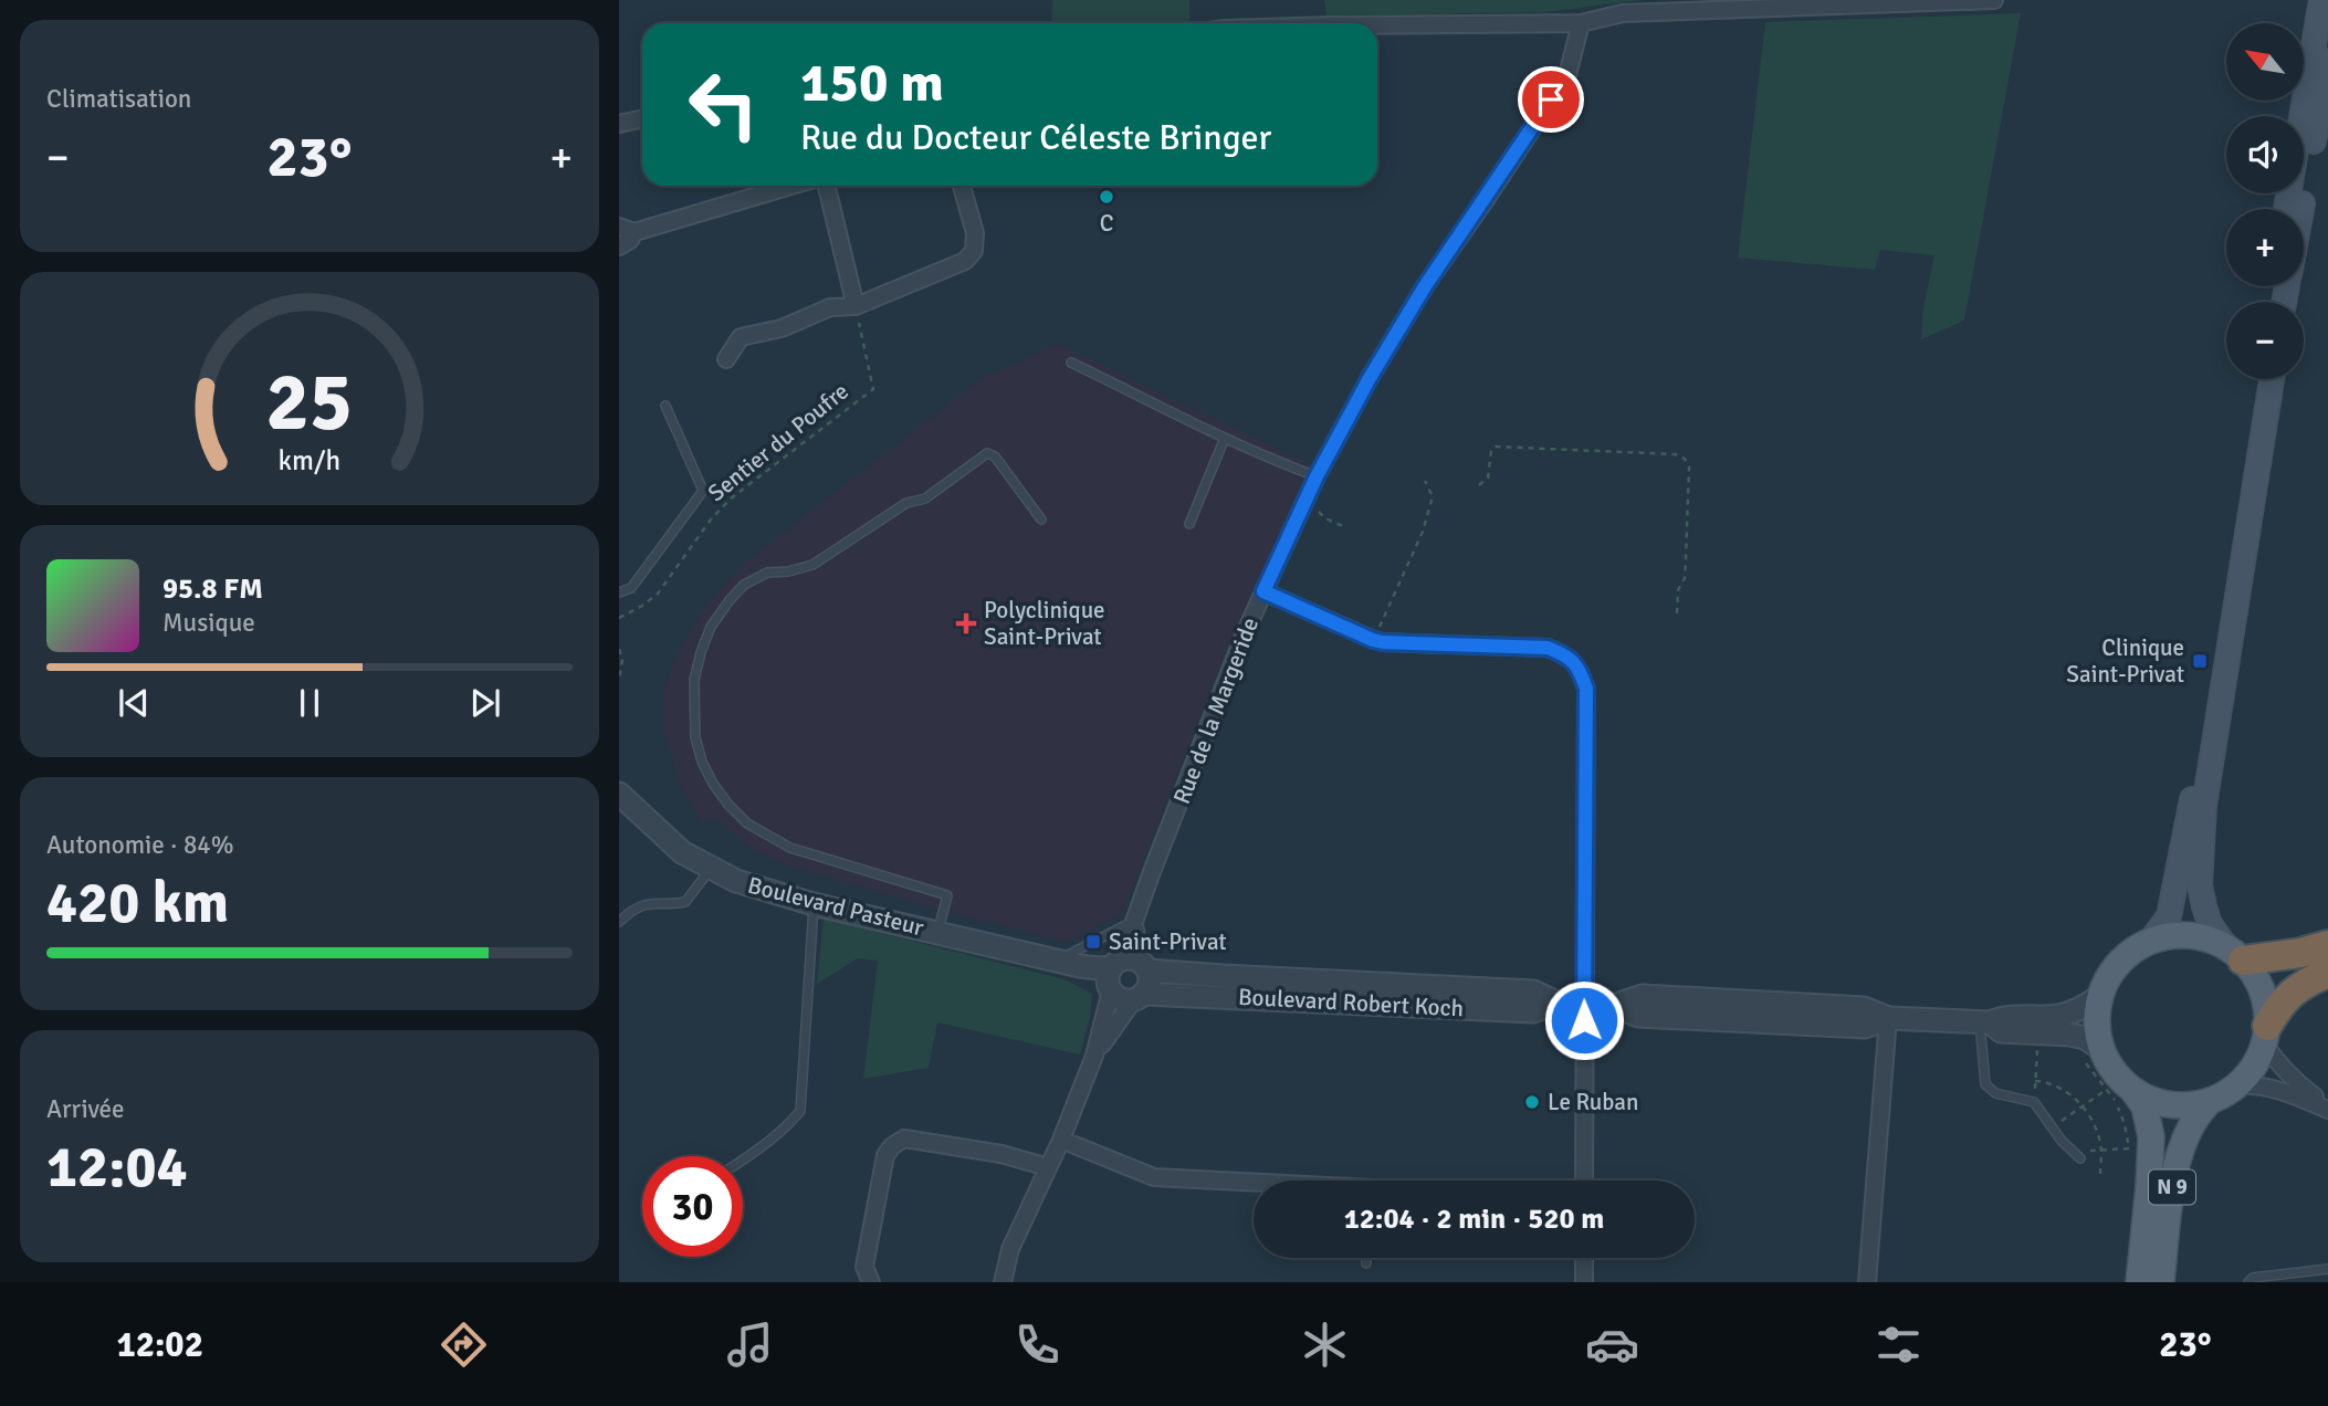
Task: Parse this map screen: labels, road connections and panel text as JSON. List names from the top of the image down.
{
  "streets": {
    "main road": ["N 9"],
    "street": ["Rue de la Margeride", "Boulevard Pasteur", "Boulevard Robert Koch"],
    "path": ["Sentier du Poufre"]
  },
  "crossings": [
    ["Rue de la Margeride", "Boulevard Pasteur"],
    ["Rue de la Margeride", "Boulevard Robert Koch"],
    ["Boulevard Pasteur", "Boulevard Robert Koch"],
    ["Boulevard Robert Koch", "N 9"]
  ],
  "places": {
    "other": ["C", "Le Ruban"],
    "health": ["Polyclinique Saint-Privat"],
    "transit": ["Clinique Saint-Privat", "Saint-Privat"]
  },
  "north": "top left",
  "page": {
    "tile": [
      "Climatisation",
      ["Autonomie · 84%", "420 km"],
      ["Arrivée", "12:04"]
    ],
    "map_buttons": ["+", "−"],
    "turn": ["150 m", "Rue du Docteur Céleste Bringer"],
    "heat": ["−", "23°", "+"],
    "song": ["95.8 FM", "Musique"],
    "limit": "30",
    "trip": "12:04 · 2 min · 520 m",
    "tabs": ["12:02", "23°"],
    "gauge": ["25", "km/h"]
  }
}
